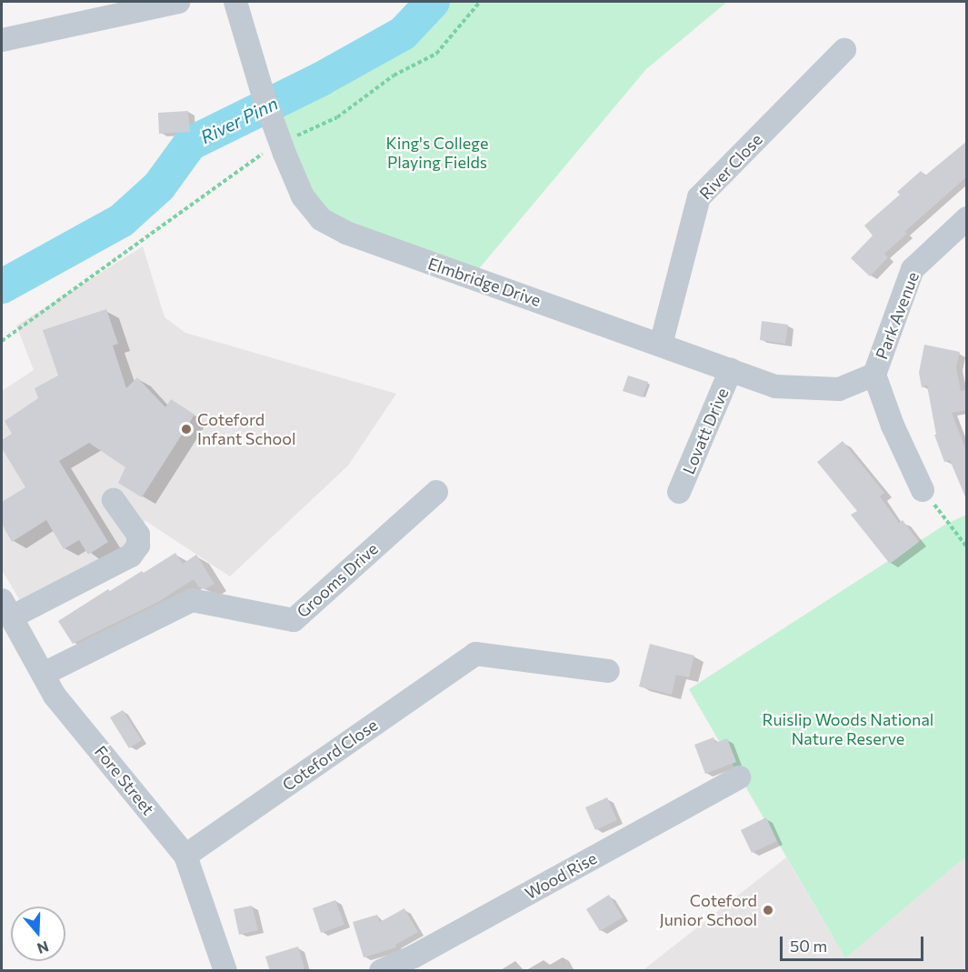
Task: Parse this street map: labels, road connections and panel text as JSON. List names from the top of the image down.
{
  "streets": {
    "street": [
      "River Close",
      "Elmbridge Drive",
      "Park Avenue",
      "Lovatt Drive",
      "Grooms Drive",
      "Coteford Close",
      "Fore Street",
      "Wood Rise"
    ]
  },
  "crossings": [
    ["River Close", "Elmbridge Drive"],
    ["Elmbridge Drive", "Park Avenue"],
    ["Elmbridge Drive", "Lovatt Drive"],
    ["Grooms Drive", "Fore Street"],
    ["Coteford Close", "Fore Street"]
  ],
  "water": ["River Pinn"],
  "parks": ["King's College Playing Fields", "Ruislip Woods National Nature Reserve"],
  "places": ["Coteford Infant School", "Coteford Junior School"],
  "scale_bar": "50 m",
  "north": "bottom"
}
